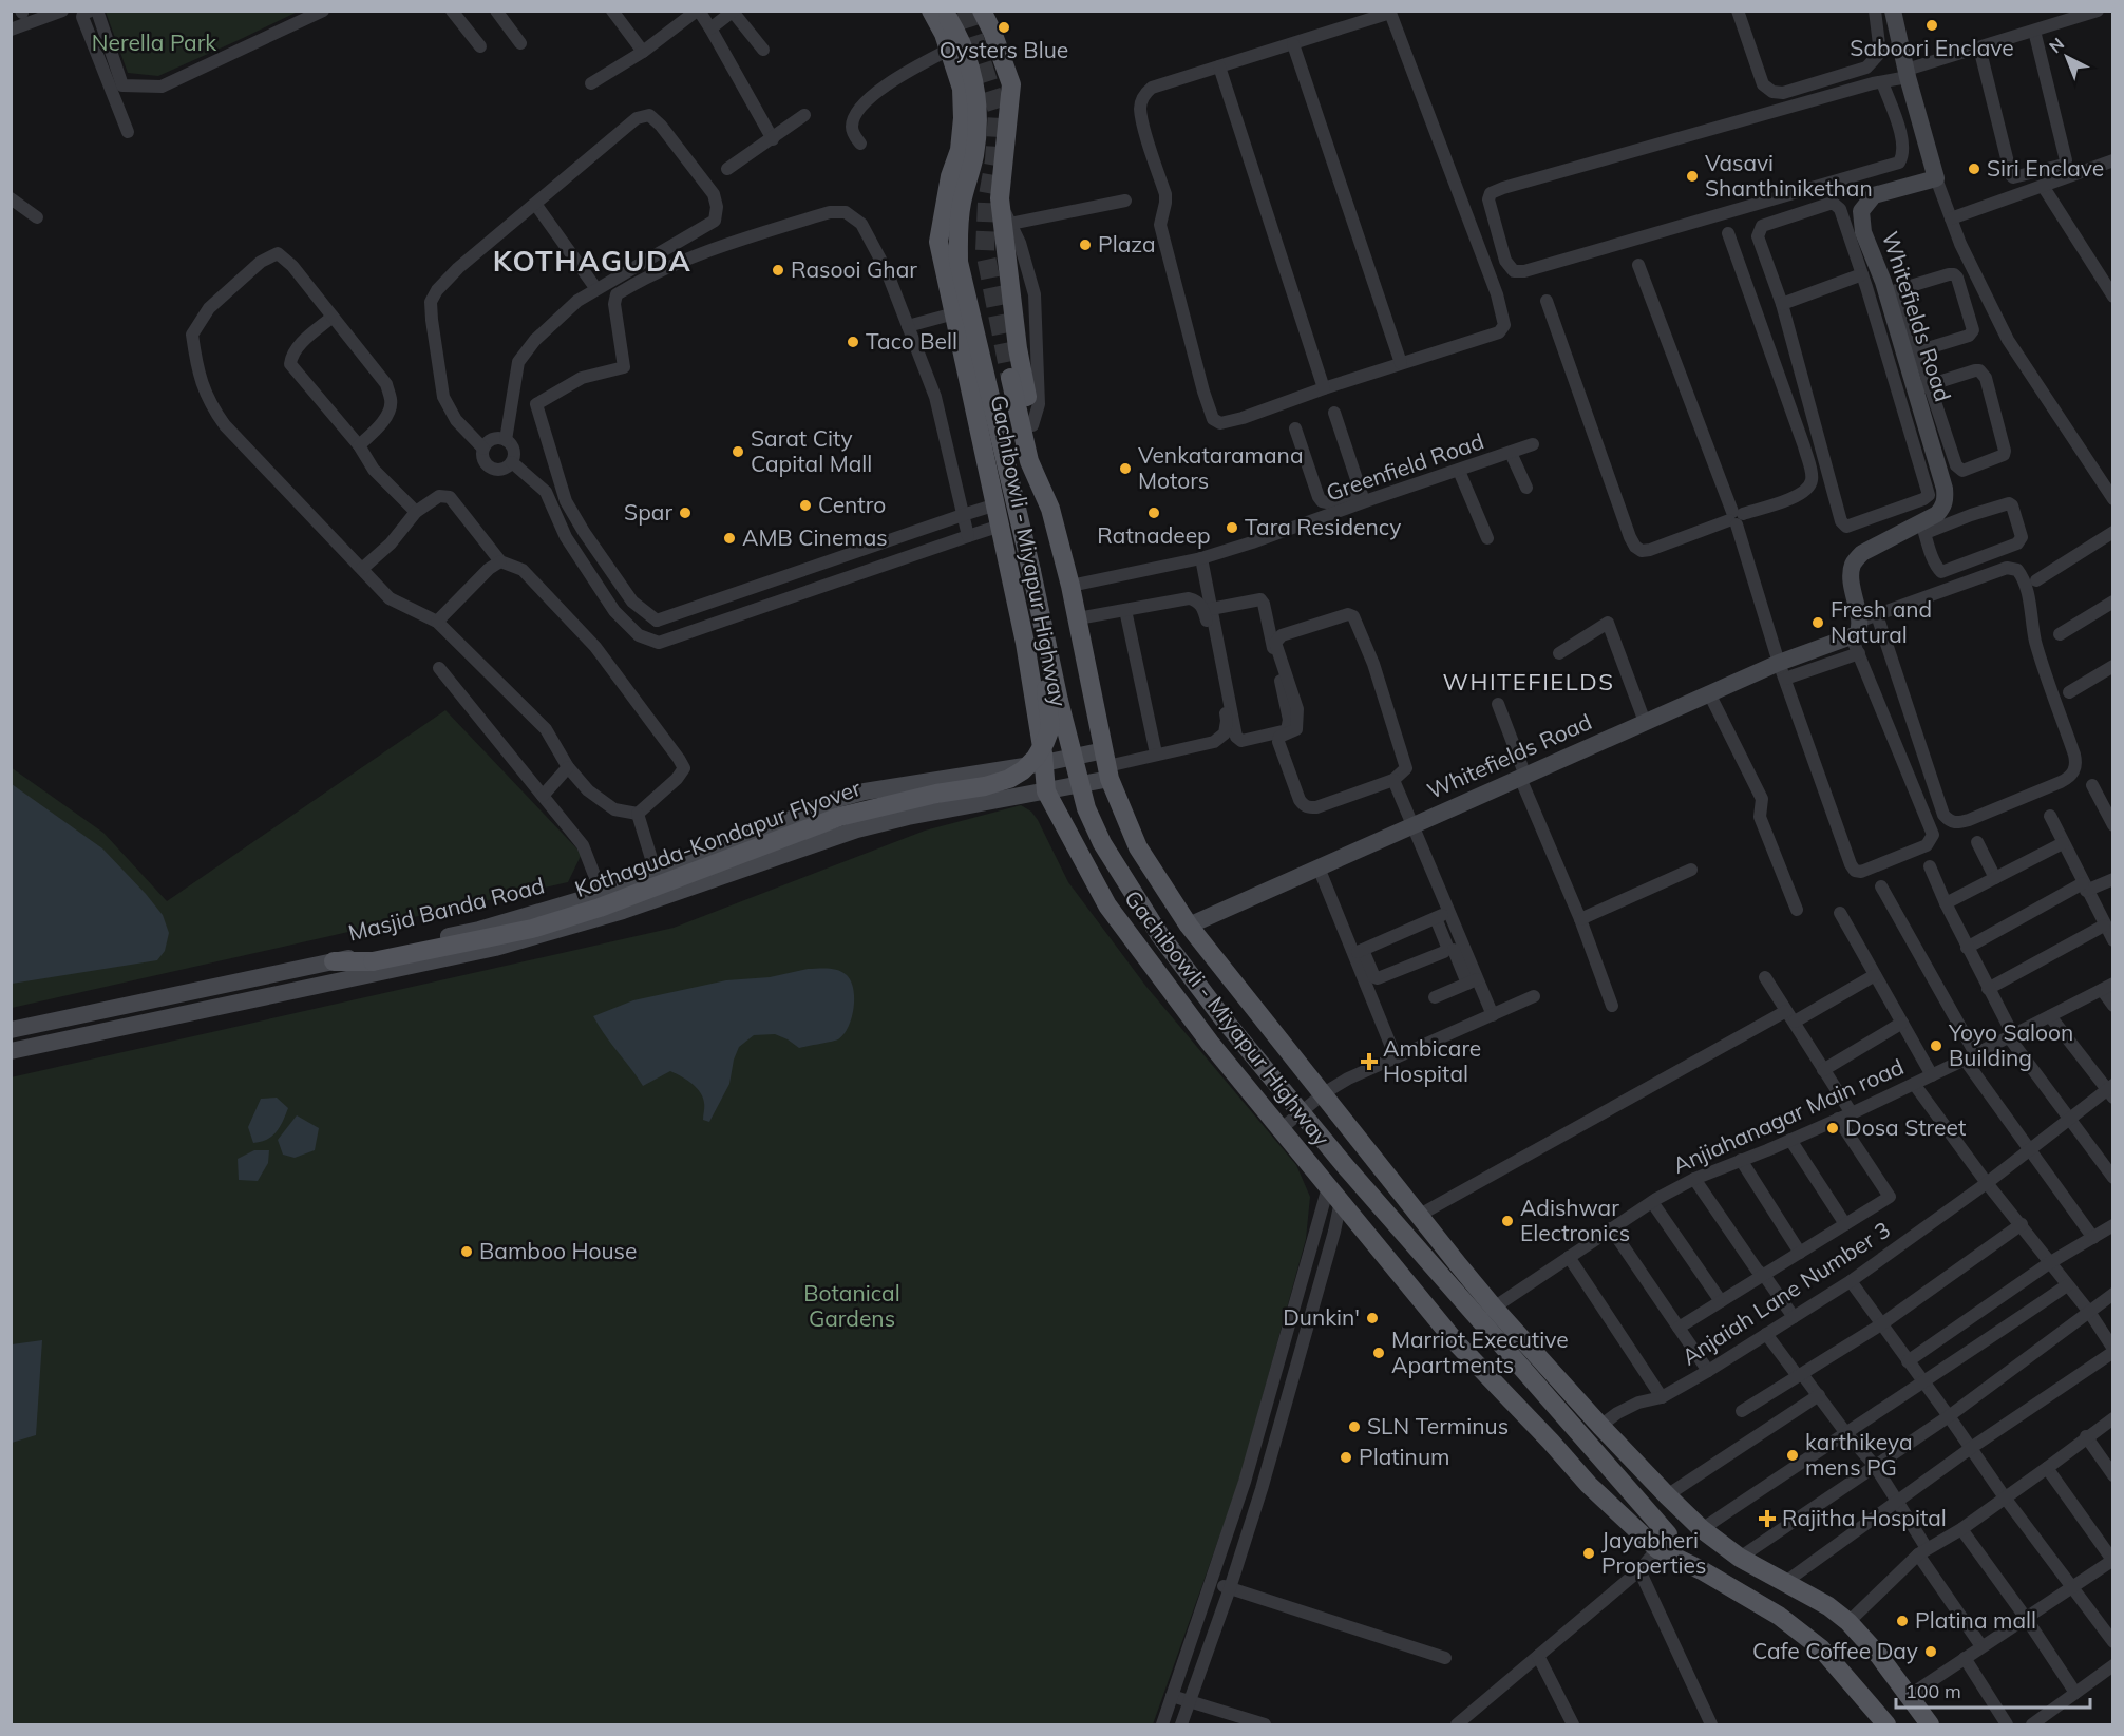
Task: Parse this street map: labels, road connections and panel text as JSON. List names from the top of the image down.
{
  "streets": {
    "main road": [
      "Whitefields Road",
      "Gachibowli - Miyapur Highway",
      "Kothaguda-Kondapur Flyover",
      "Masjid Banda Road"
    ],
    "street": ["Greenfield Road", "Anjiahanagar Main road", "Anjaiah Lane Number 3"]
  },
  "crossings": [
    ["Whitefields Road", "Gachibowli - Miyapur Highway"],
    ["Greenfield Road", "Gachibowli - Miyapur Highway"],
    ["Gachibowli - Miyapur Highway", "Kothaguda-Kondapur Flyover"],
    ["Gachibowli - Miyapur Highway", "Masjid Banda Road"],
    ["Gachibowli - Miyapur Highway", "Anjiahanagar Main road"],
    ["Gachibowli - Miyapur Highway", "Anjaiah Lane Number 3"],
    ["Kothaguda-Kondapur Flyover", "Masjid Banda Road"]
  ],
  "districts": ["KOTHAGUDA", "WHITEFIELDS"],
  "parks": ["Nerella Park", "Botanical Gardens"],
  "places": {
    "other": [
      "Saboori Enclave",
      "Oysters Blue",
      "Siri Enclave",
      "Vasavi Shanthinikethan",
      "Plaza",
      "Rasooi Ghar",
      "Taco Bell",
      "Sarat City Capital Mall",
      "Venkataramana Motors",
      "Centro",
      "Spar",
      "Ratnadeep",
      "Tara Residency",
      "AMB Cinemas",
      "Fresh and Natural",
      "Yoyo Saloon Building",
      "Dosa Street",
      "Adishwar Electronics",
      "Bamboo House",
      "Dunkin'",
      "Marriot Executive Apartments",
      "SLN Terminus",
      "karthikeya mens PG",
      "Platinum",
      "Jayabheri Properties",
      "Platina mall",
      "Cafe Coffee Day"
    ],
    "health": ["Ambicare Hospital", "Rajitha Hospital"]
  },
  "scale_bar": "100 m",
  "north": "top left"
}
